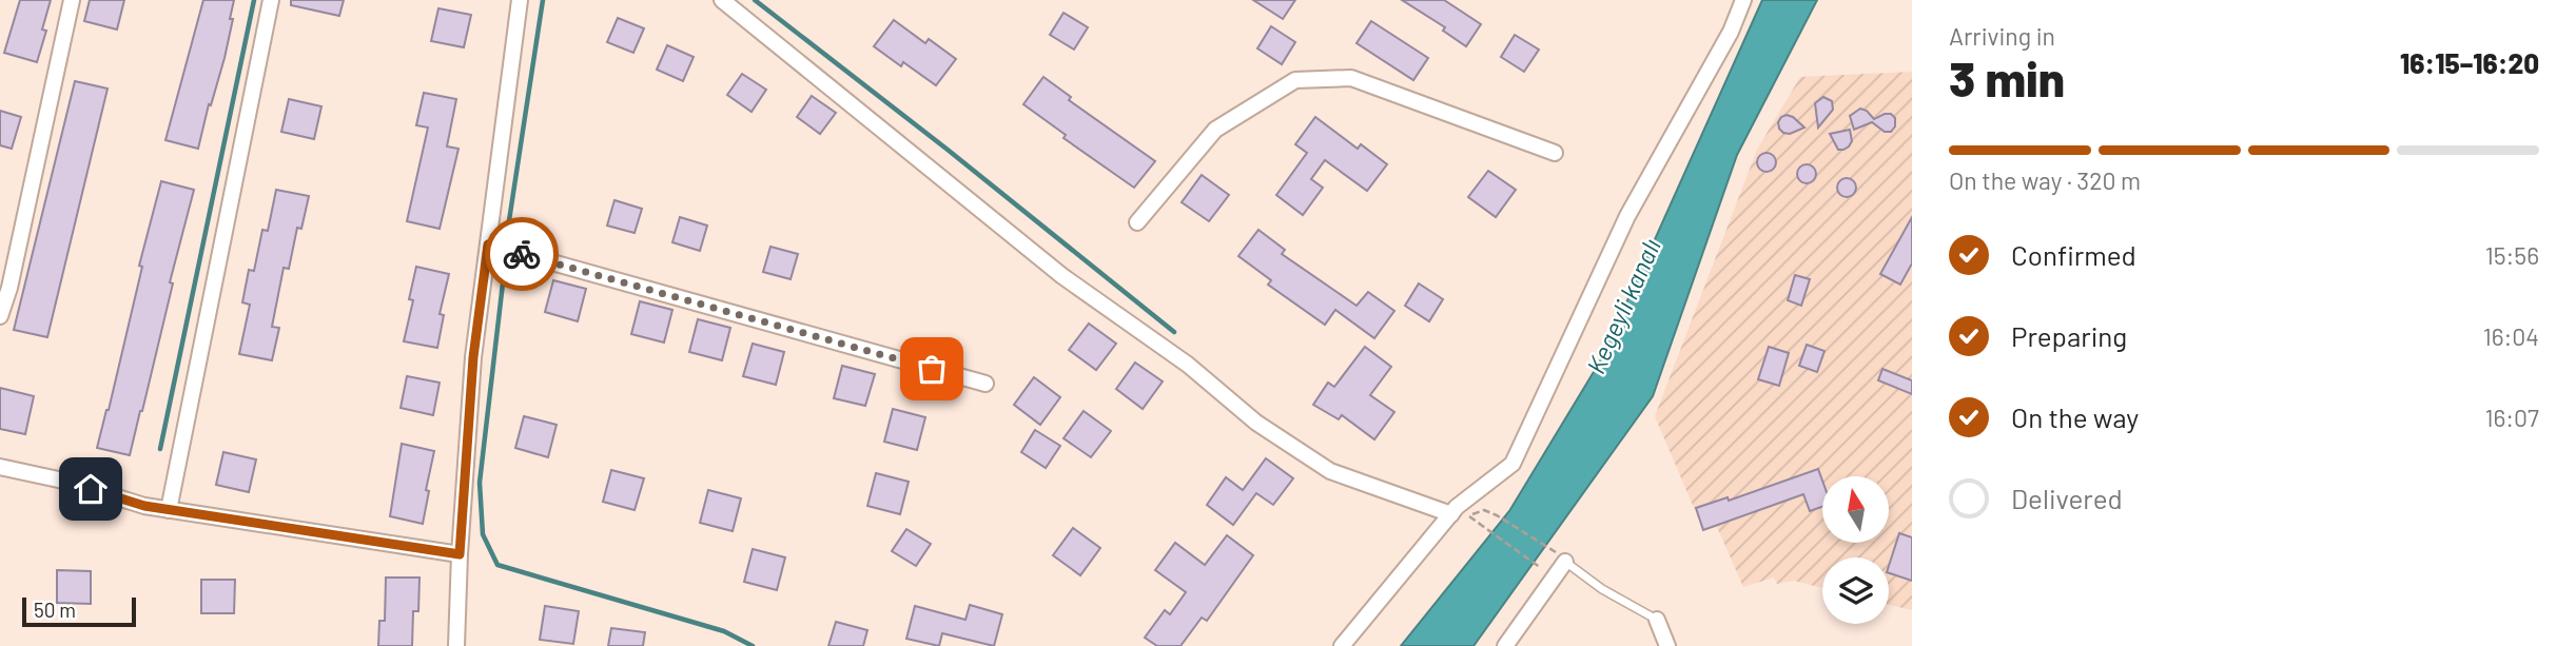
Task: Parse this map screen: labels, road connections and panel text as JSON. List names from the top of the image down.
{
  "water": ["Kegeyli kanalı"],
  "scale_bar": "50 m",
  "north": "top",
  "page": {
    "heading": ["3 min", "Arriving in", "16:15–16:20"],
    "bar": "On the way · 320 m",
    "list": [
      ["Confirmed", "15:56"],
      ["Preparing", "16:04"],
      ["On the way", "16:07"],
      "Delivered"
    ],
    "scale": "50 m"
  }
}
